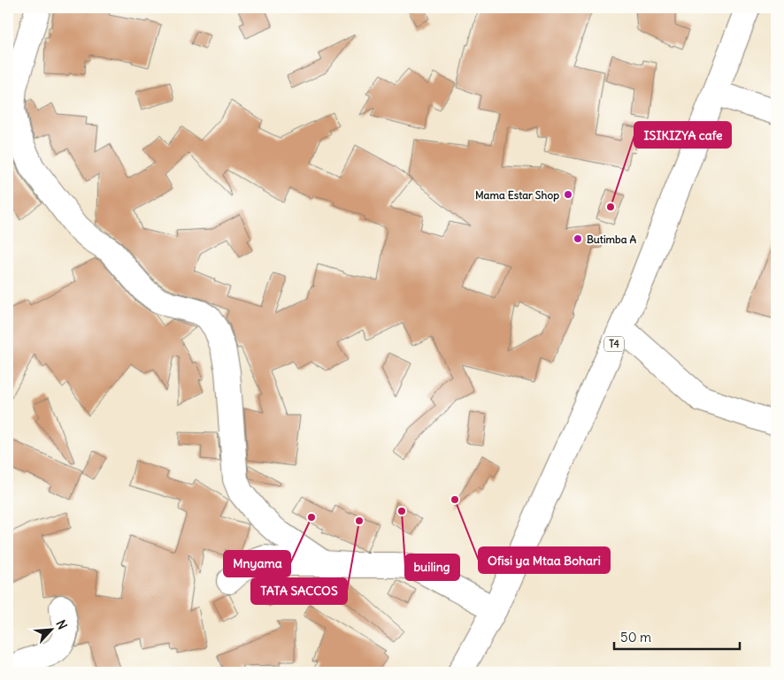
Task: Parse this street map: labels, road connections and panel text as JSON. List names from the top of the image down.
{
  "streets": {
    "main road": ["T4"]
  },
  "places": [
    "Mama Estar Shop",
    "ISIKIZYA cafe",
    "Butimba A",
    "Ofisi ya Mtaa Bohari",
    "builing",
    "Mnyama",
    "TATA SACCOS"
  ],
  "scale_bar": "50 m",
  "north": "top right"
}
